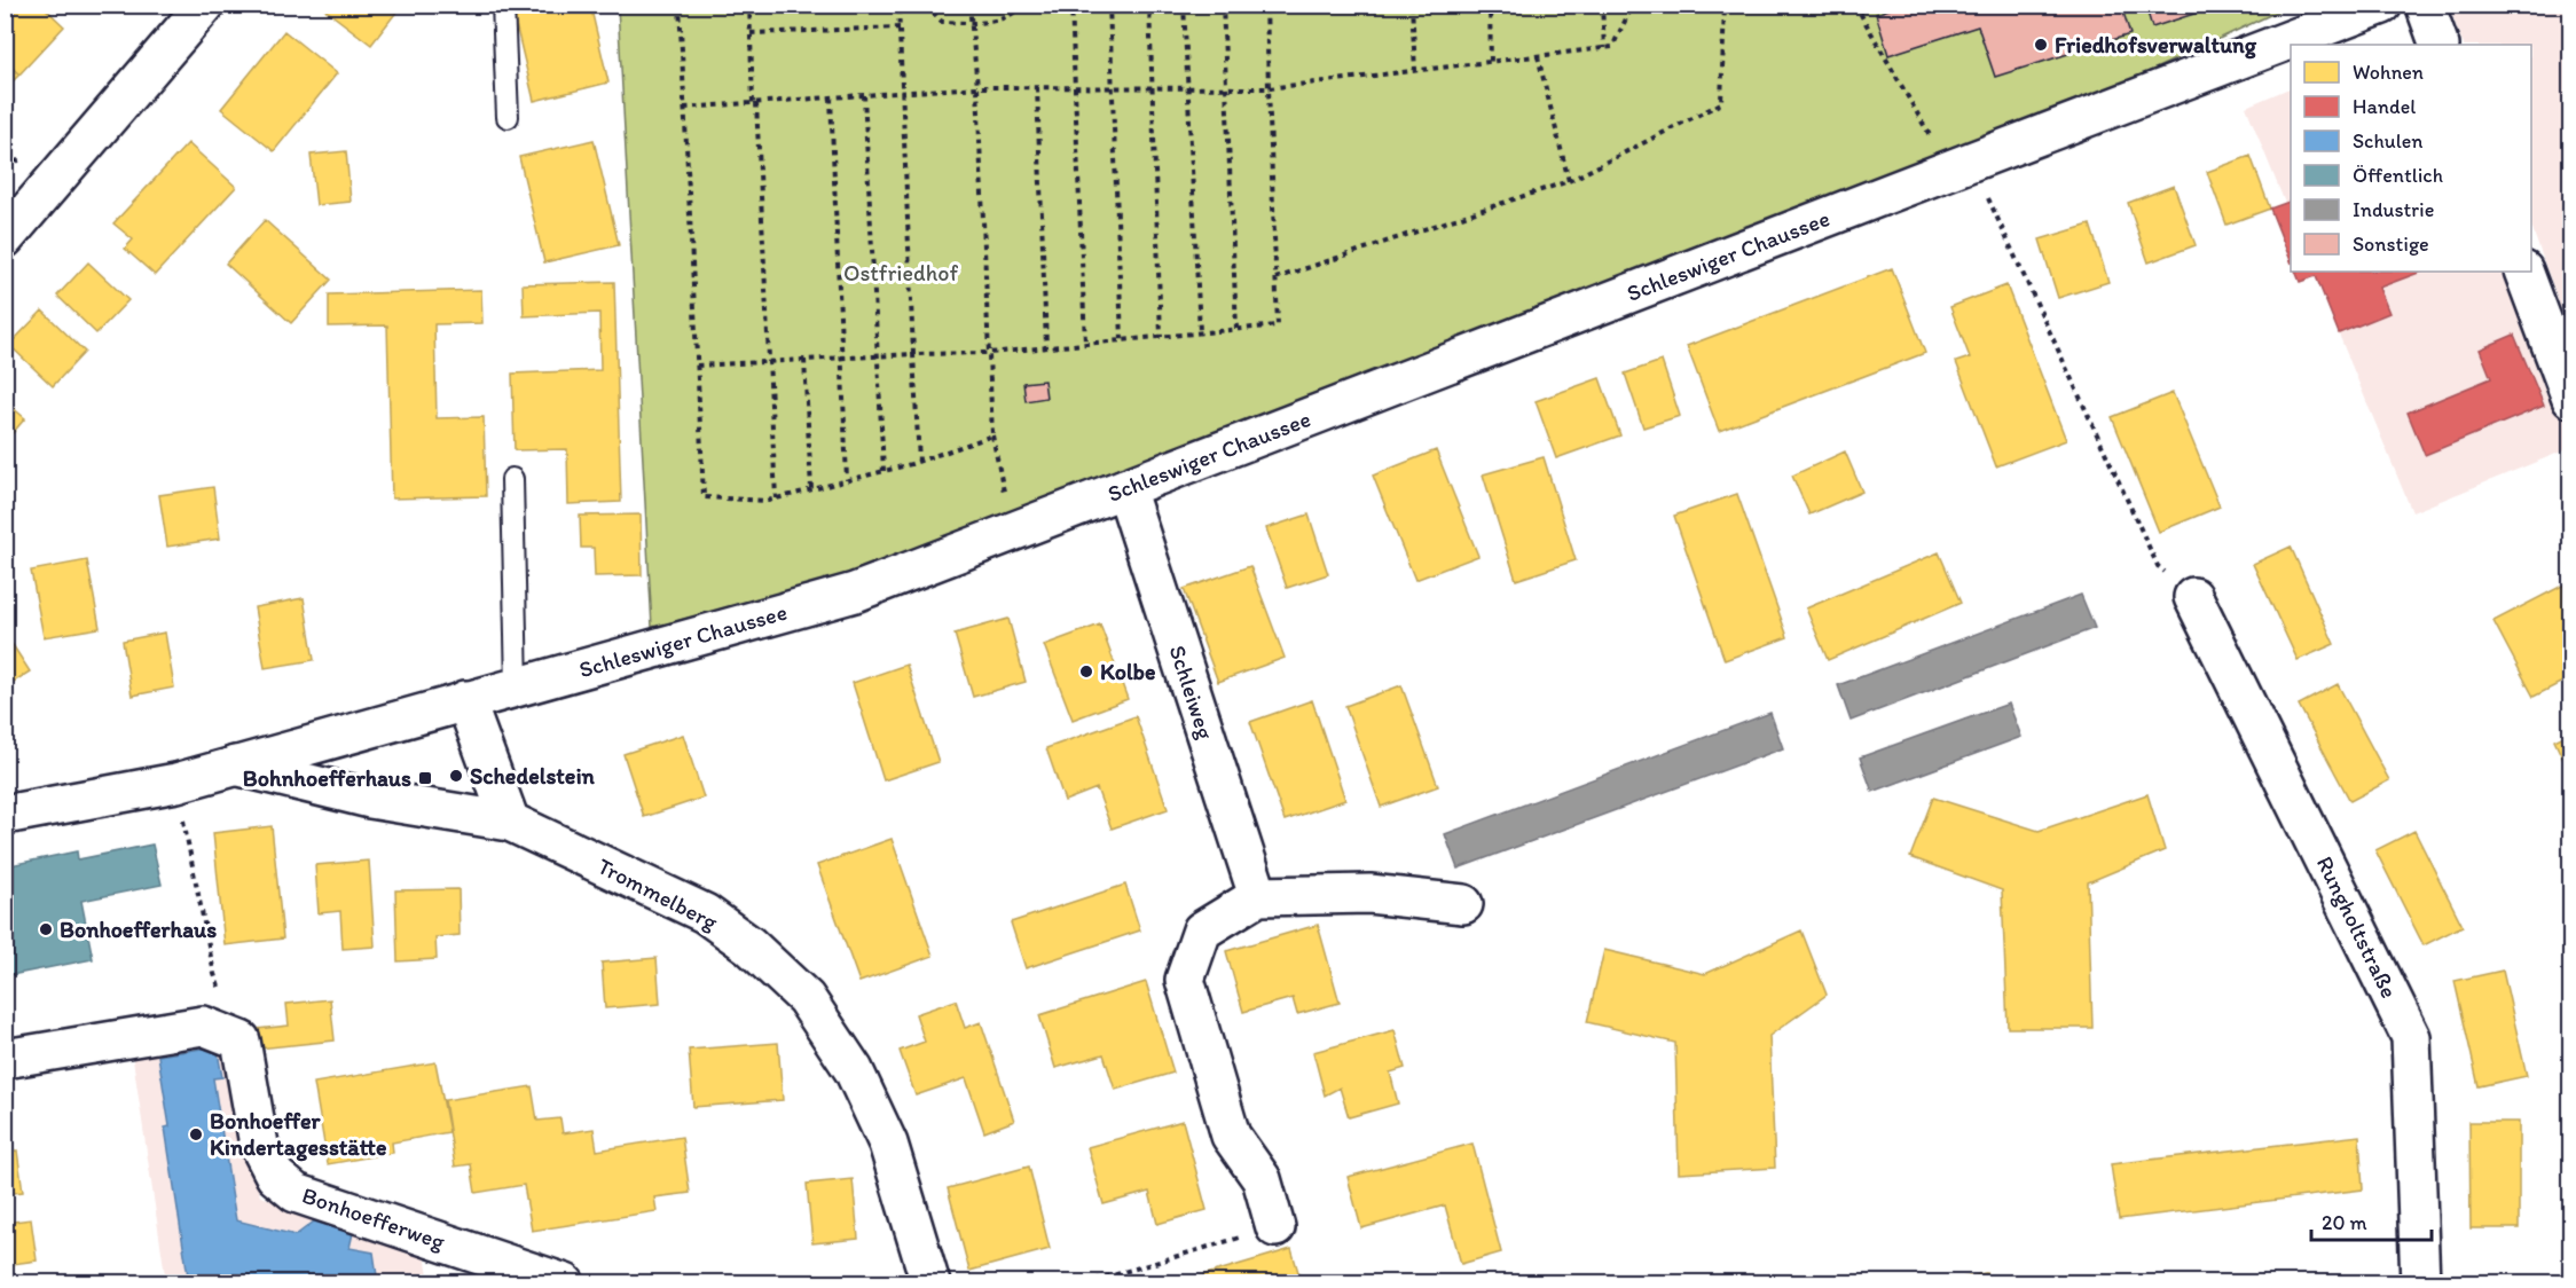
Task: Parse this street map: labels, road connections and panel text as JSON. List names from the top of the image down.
{
  "streets": {
    "street": [
      "Schleswiger Chaussee",
      "Schleiweg",
      "Trommelberg",
      "Rungholtstraße",
      "Bonhoefferweg"
    ]
  },
  "crossings": [
    ["Schleswiger Chaussee", "Schleiweg"],
    ["Schleswiger Chaussee", "Trommelberg"]
  ],
  "parks": ["Ostfriedhof"],
  "places": {
    "other": [
      "Friedhofsverwaltung",
      "Kolbe",
      "Schedelstein",
      "Bonhoefferhaus",
      "Bonhoeffer Kindertagesstätte"
    ],
    "transit": ["Bohnhoefferhaus"]
  },
  "legend": [
    "Wohnen",
    "Handel",
    "Schulen",
    "Öffentlich",
    "Industrie",
    "Sonstige"
  ],
  "scale_bar": "20 m"
}
